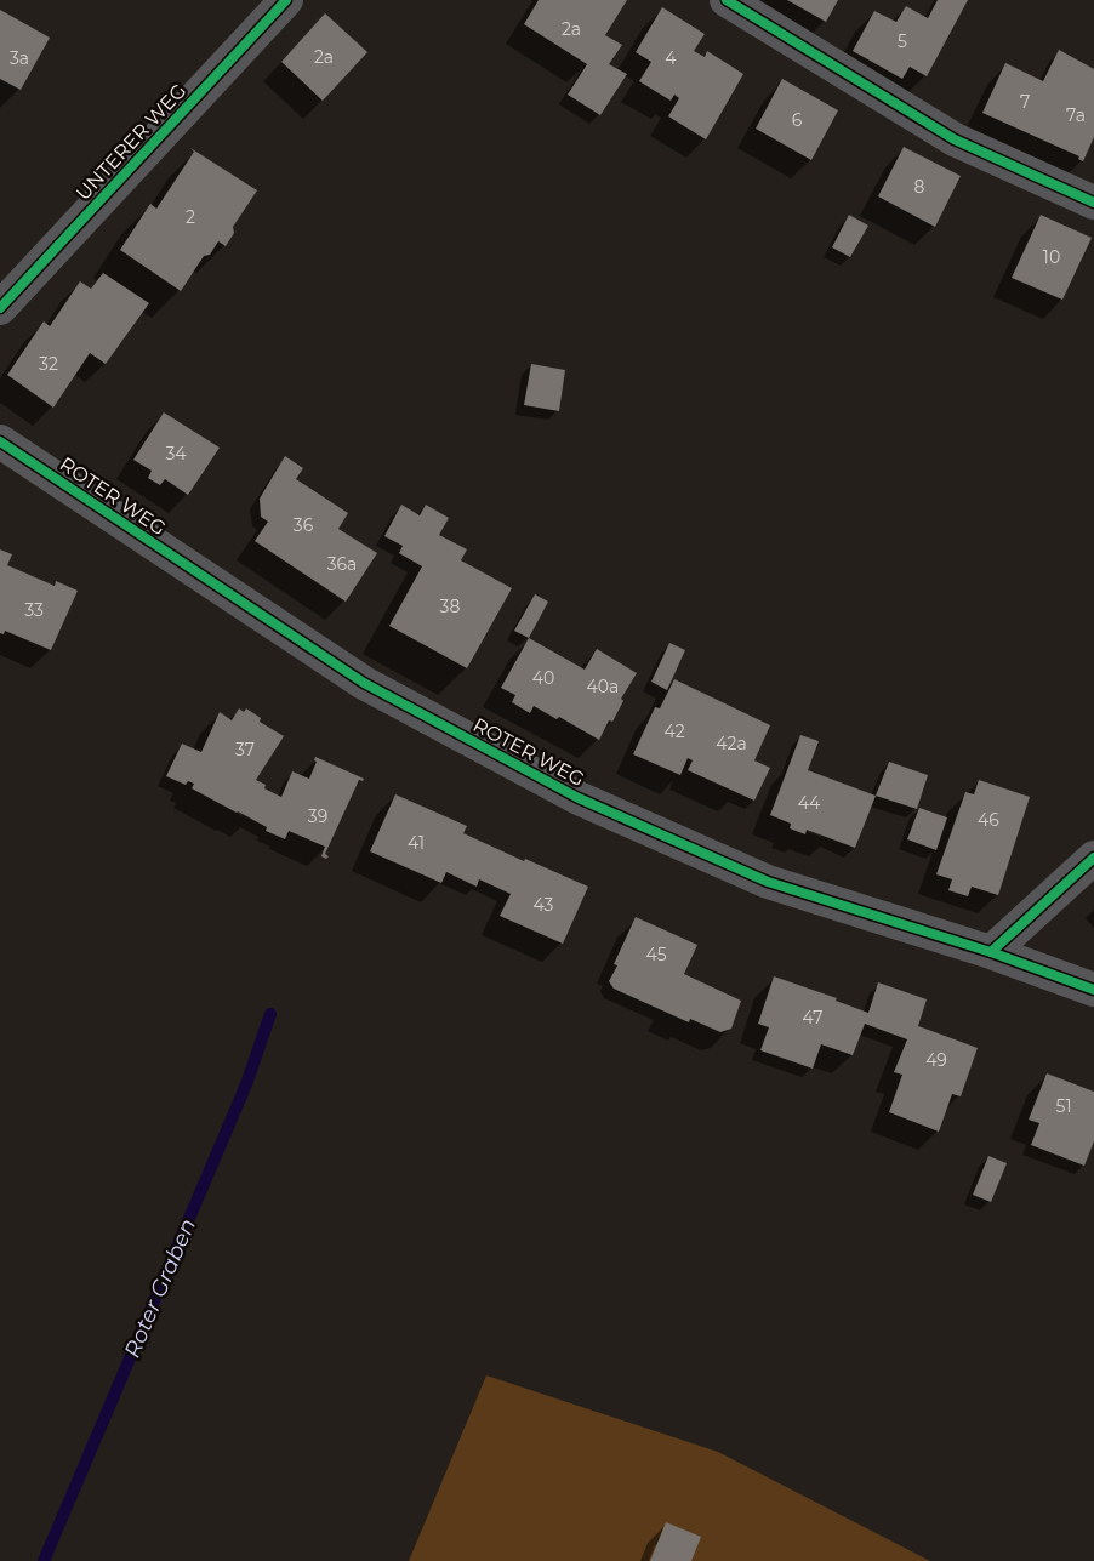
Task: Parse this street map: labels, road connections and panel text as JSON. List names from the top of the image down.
{
  "streets": {
    "street": ["UNTERER WEG", "ROTER WEG"]
  },
  "water": ["Roter Graben"],
  "house_numbers": [
    "2a",
    "5",
    "2a",
    "3a",
    "4",
    "7",
    "7a",
    "6",
    "8",
    "2",
    "10",
    "32",
    "34",
    "36",
    "36a",
    "38",
    "33",
    "40",
    "40a",
    "42",
    "42a",
    "37",
    "44",
    "39",
    "46",
    "41",
    "43",
    "45",
    "47",
    "49",
    "51"
  ]
}
